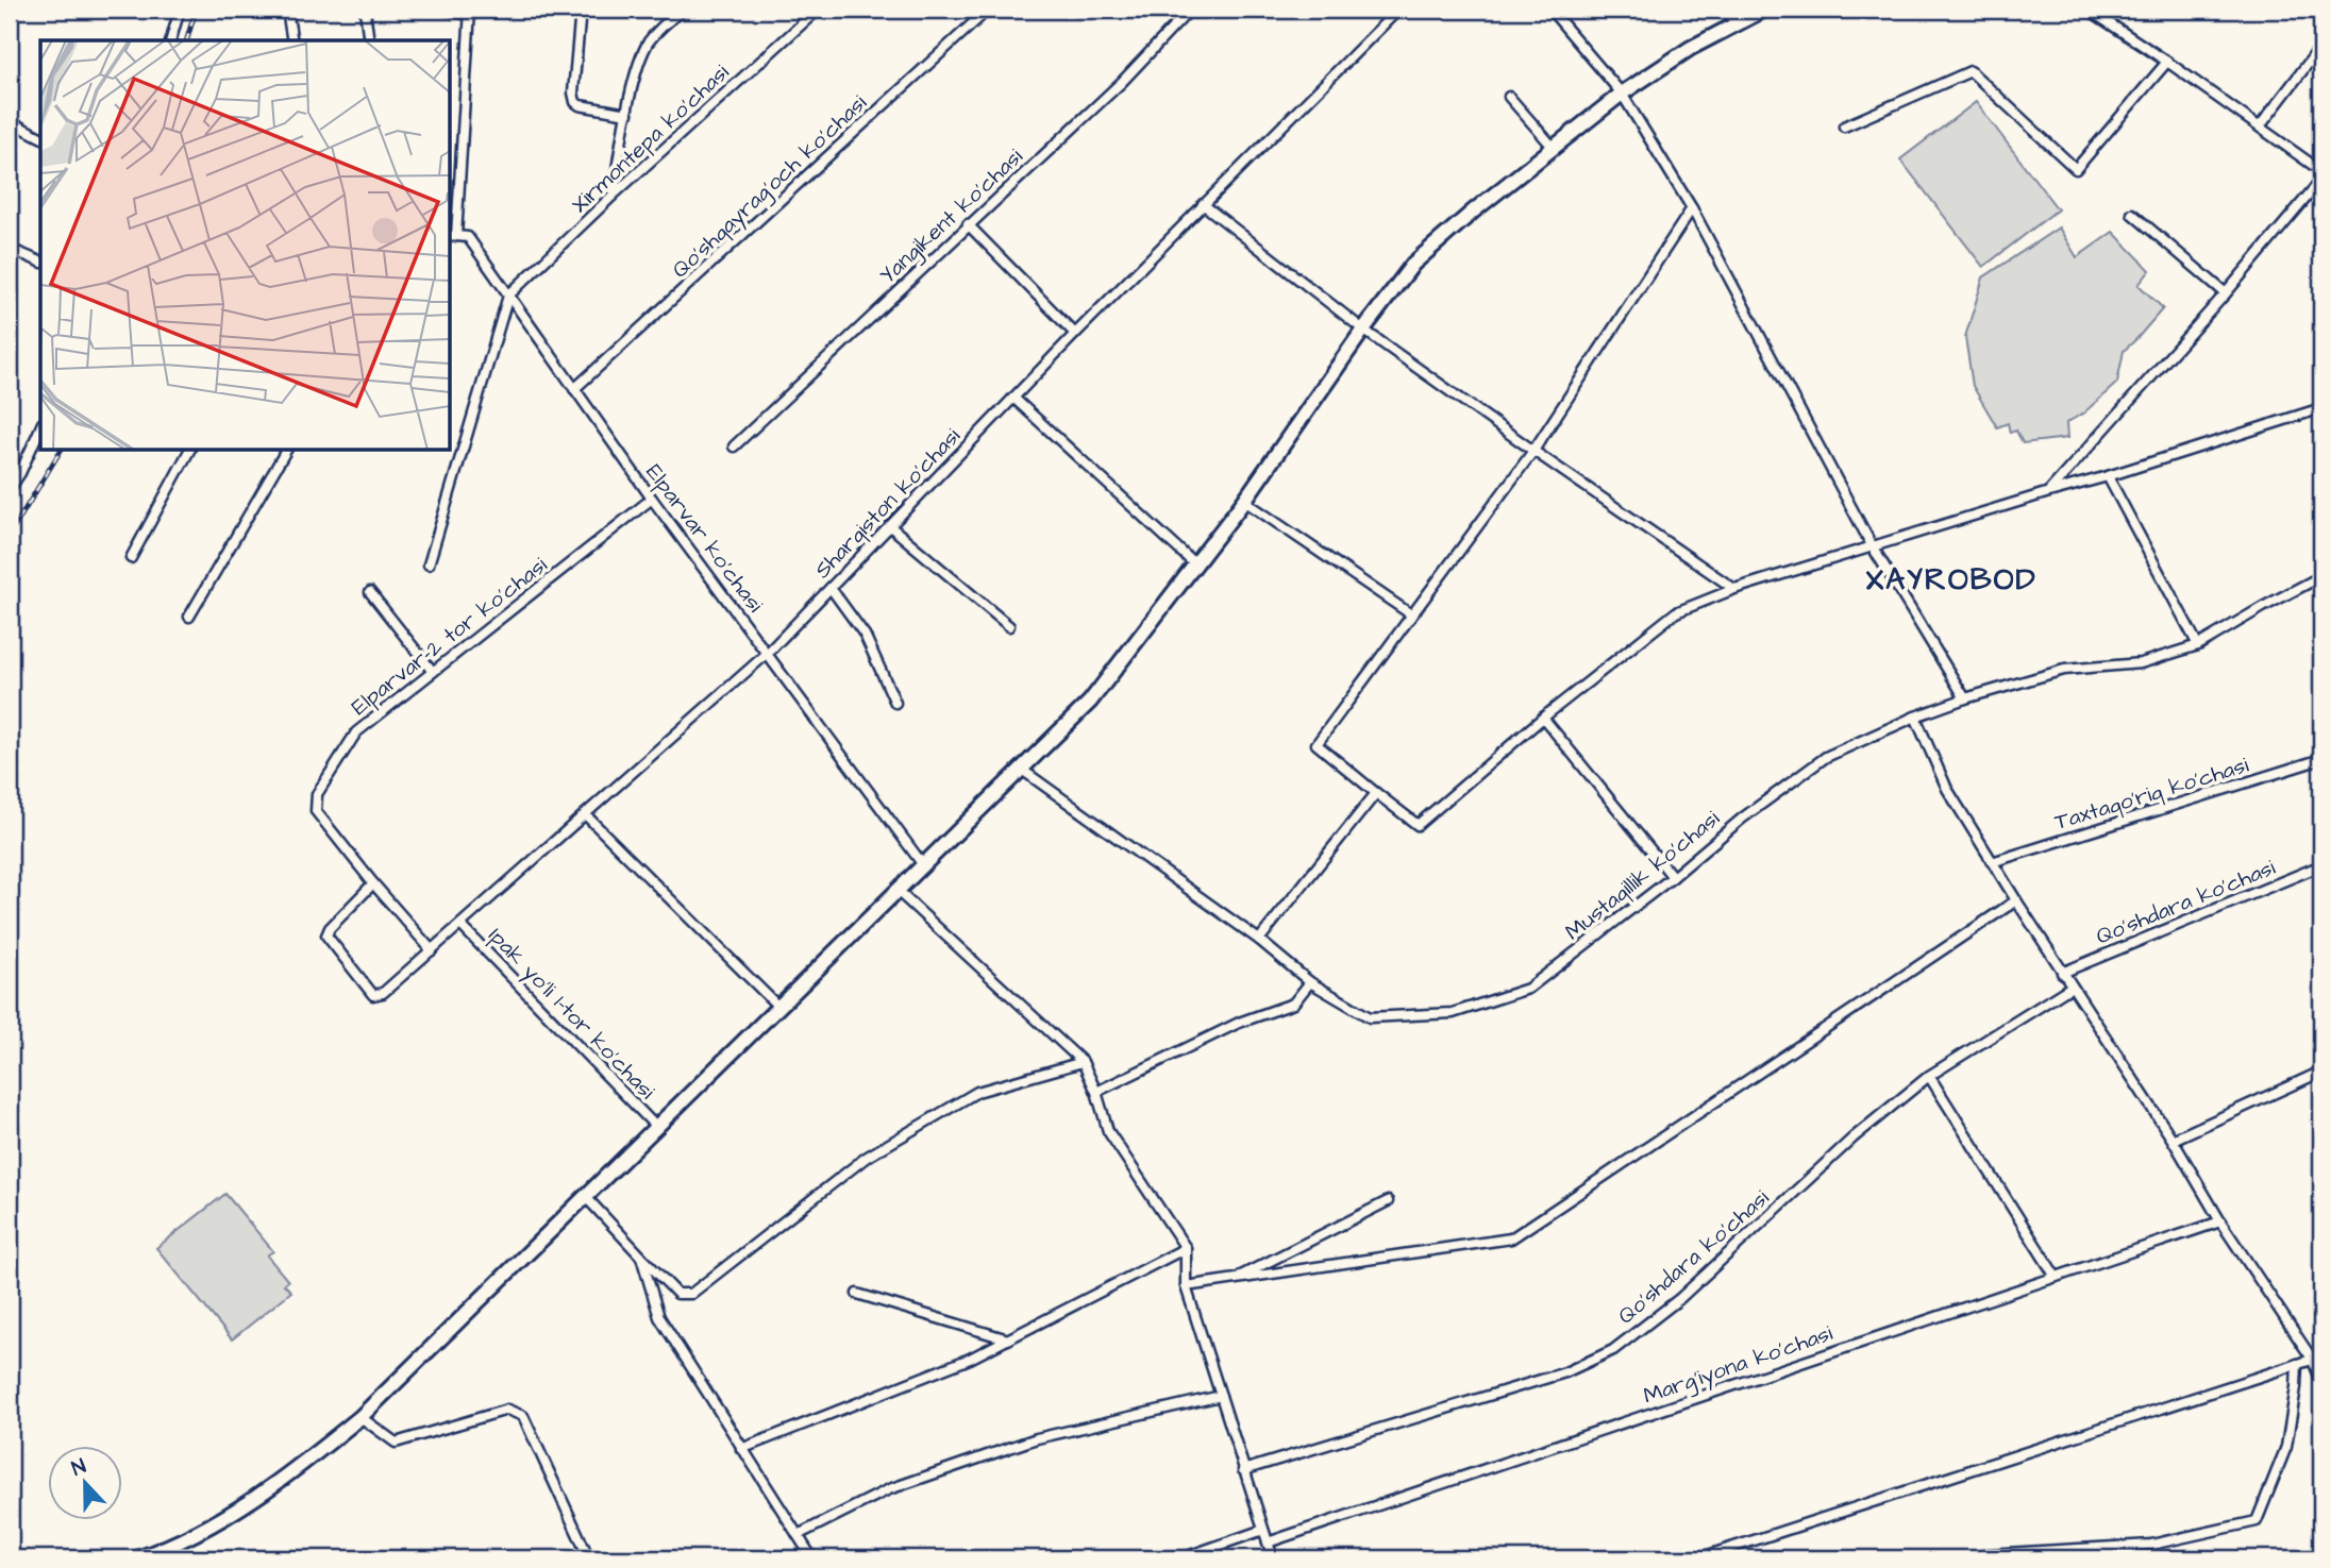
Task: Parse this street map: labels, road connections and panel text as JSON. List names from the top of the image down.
{
  "streets": {
    "street": [
      "Xirmontepa ko'chasi",
      "Qo'shqayrag'och ko'chasi",
      "Yangikent ko'chasi",
      "Sharqiston ko'chasi",
      "Elparvar ko'chasi",
      "Elparvar-2 tor ko'chasi",
      "Taxtaqo'riq ko'chasi",
      "Mustaqillik ko'chasi",
      "Qo'shdara ko'chasi",
      "Ipak yo'li 1-tor ko'chasi",
      "Marg'iyona ko'chasi"
    ]
  },
  "crossings": [
    ["Xirmontepa ko'chasi", "Elparvar ko'chasi"],
    ["Qo'shqayrag'och ko'chasi", "Elparvar ko'chasi"],
    ["Sharqiston ko'chasi", "Elparvar ko'chasi"],
    ["Sharqiston ko'chasi", "Elparvar-2 tor ko'chasi"],
    ["Sharqiston ko'chasi", "Ipak yo'li 1-tor ko'chasi"],
    ["Elparvar ko'chasi", "Elparvar-2 tor ko'chasi"]
  ],
  "districts": ["XAYROBOD"],
  "north": "top"
}
